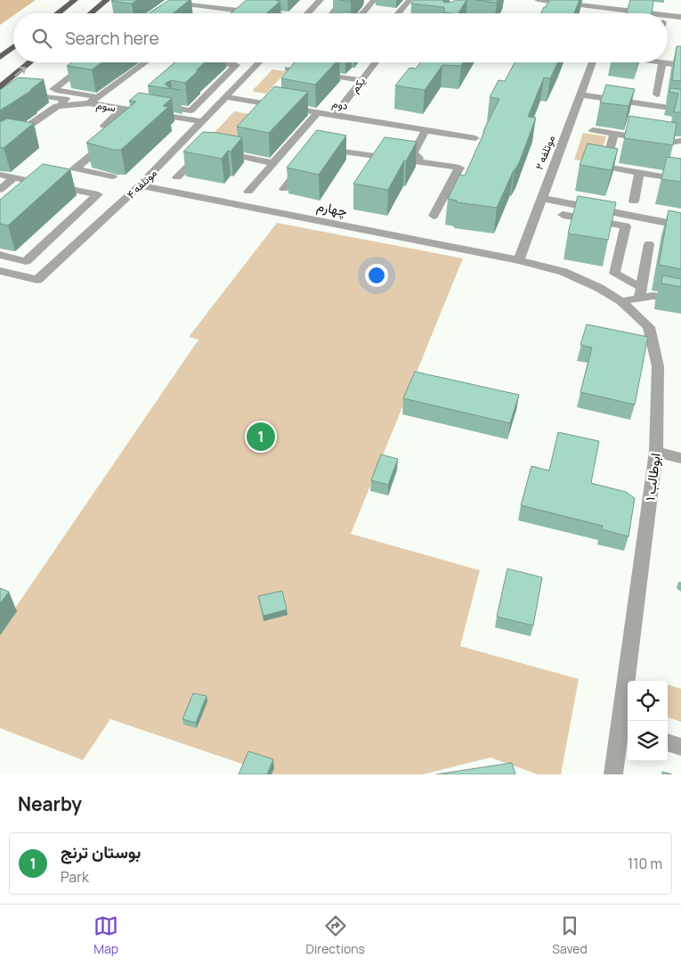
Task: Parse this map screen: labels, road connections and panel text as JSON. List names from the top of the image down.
{
  "streets": {
    "street": [
      "یکم",
      "دوم",
      "سوم",
      "موتلفه ۲",
      "موتلفه ۴",
      "چهارم",
      "ابوطالب ۱"
    ]
  },
  "crossings": [
    ["یکم", "دوم"],
    ["دوم", "موتلفه ۴"],
    ["سوم", "موتلفه ۴"],
    ["موتلفه ۲", "چهارم"],
    ["موتلفه ۲", "ابوطالب ۱"],
    ["موتلفه ۴", "چهارم"],
    ["چهارم", "ابوطالب ۱"]
  ],
  "page": {
    "search": "Search here",
    "pins": "1",
    "heading": "Nearby",
    "list": [
      {
        "mark": "1",
        "name": "بوستان ترنج",
        "note": "Park",
        "value": "110 m"
      }
    ],
    "nav": ["Map", "Directions", "Saved"]
  }
}
